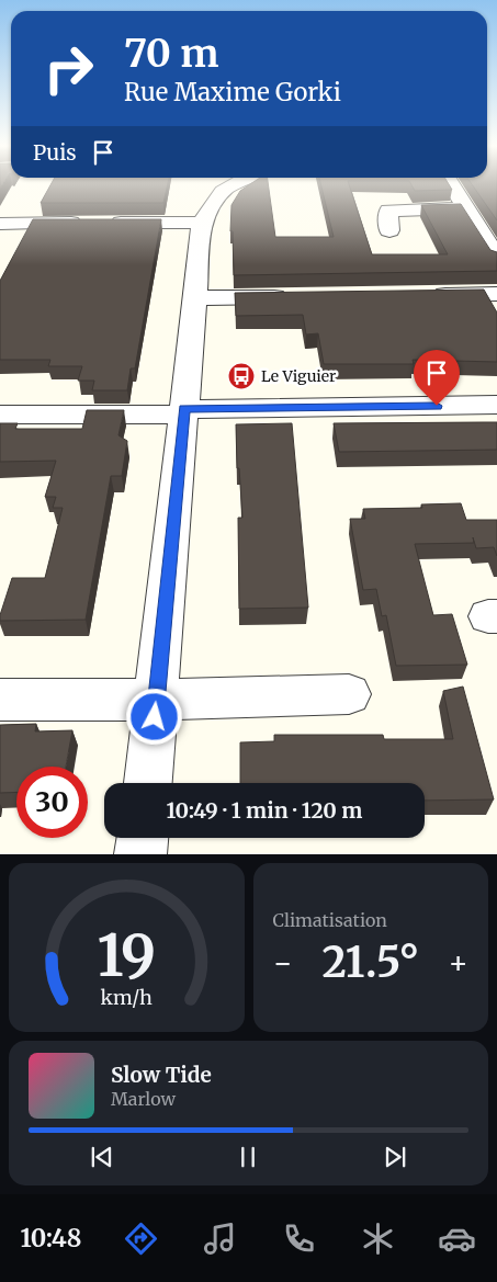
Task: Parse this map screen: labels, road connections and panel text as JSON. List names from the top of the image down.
{
  "places": {
    "bus stop": ["Le Viguier"]
  },
  "page": {
    "turn": ["70 m", "Rue Maxime Gorki"],
    "then": "Puis",
    "limit": "30",
    "trip": "10:49 · 1 min · 120 m",
    "tile": "Climatisation",
    "heat": ["−", "21.5°", "+"],
    "song": ["Slow Tide", "Marlow"],
    "tabs": "10:48",
    "gauge": ["19", "km/h"]
  }
}
